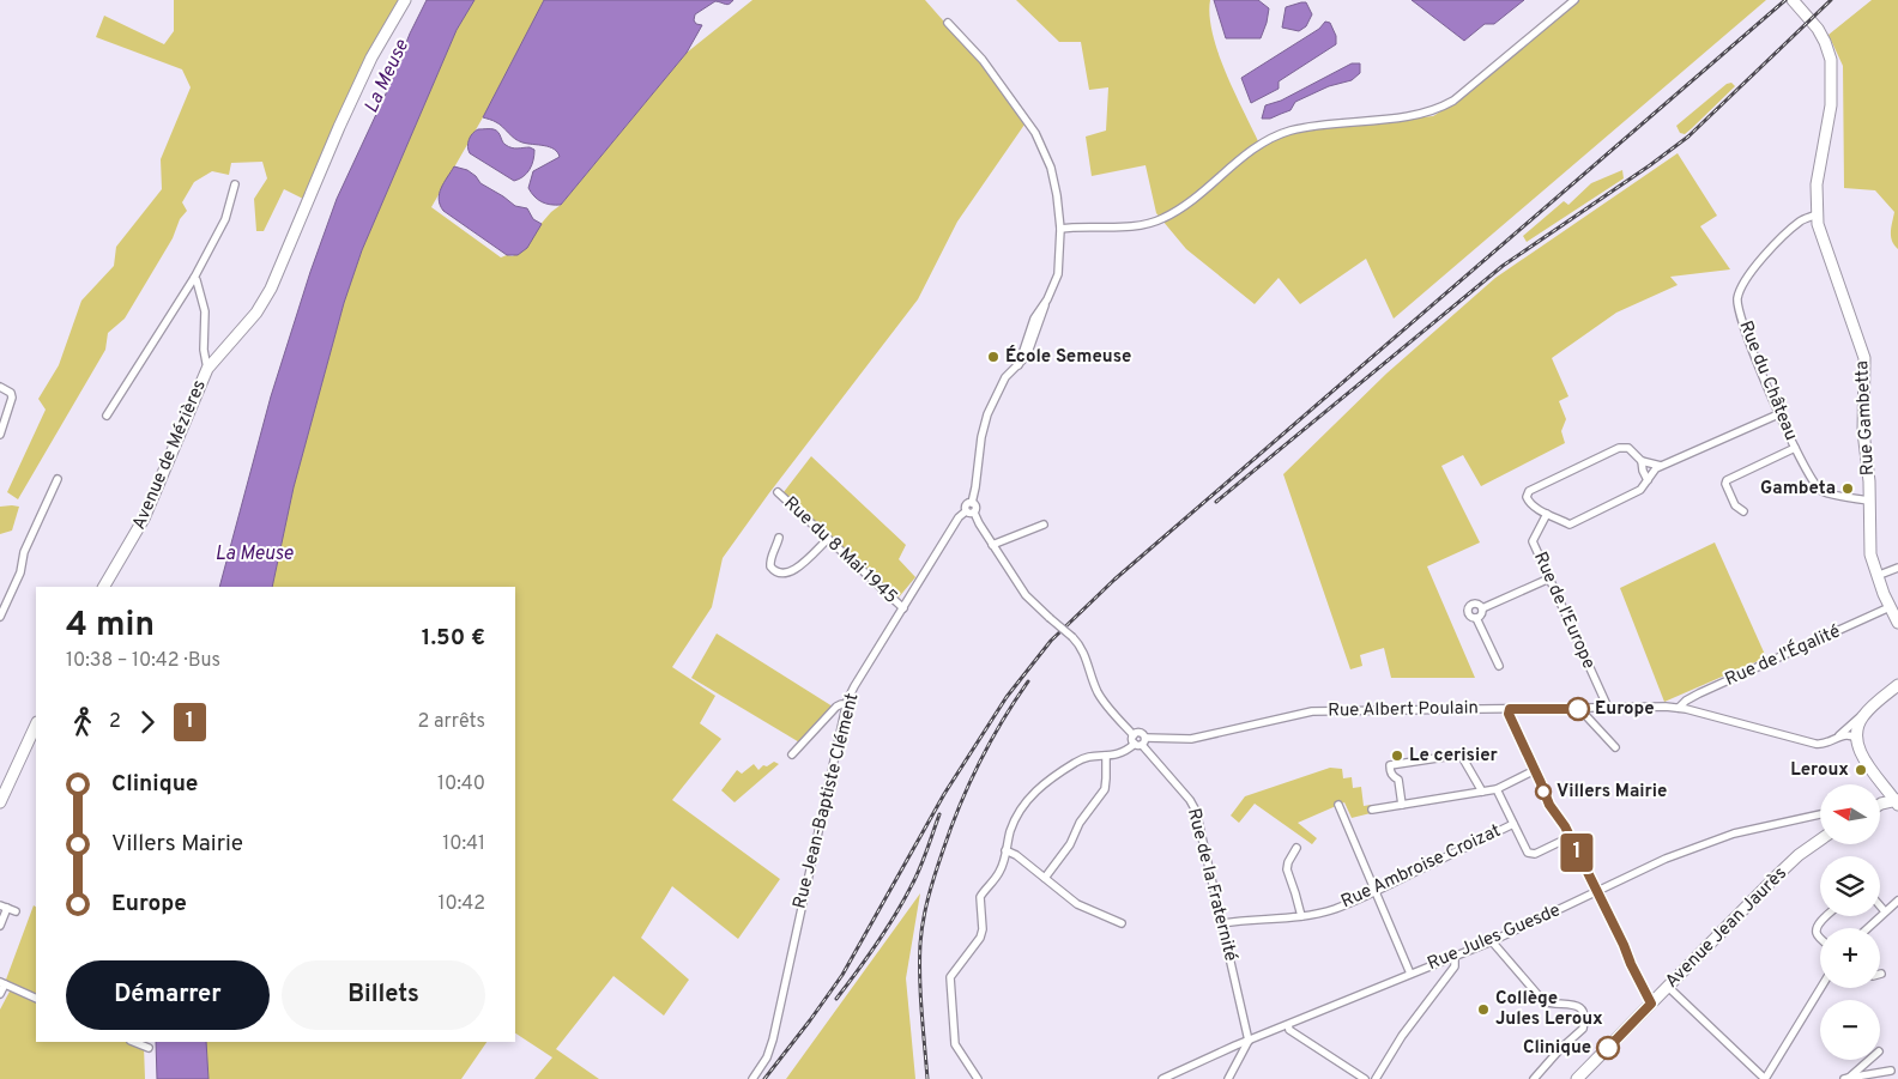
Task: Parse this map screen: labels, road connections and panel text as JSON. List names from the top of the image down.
{
  "streets": {
    "main road": ["Rue Gambetta", "Avenue de Mézières", "Avenue Jean Jaurès"],
    "street": [
      "Rue du Château",
      "Rue du 8 Mai 1945",
      "Rue de l'Europe",
      "Rue de l'Égalité",
      "Rue Albert Poulain",
      "Rue Jean-Baptiste Clément",
      "Rue Ambroise Croizat",
      "Rue de la Fraternité",
      "Rue Jules Guesde"
    ]
  },
  "crossings": [
    ["Rue du Château", "Rue Gambetta"],
    ["Rue Gambetta", "Rue de l'Égalité"],
    ["Rue du 8 Mai 1945", "Rue Jean-Baptiste Clément"],
    ["Rue de l'Europe", "Rue Albert Poulain"],
    ["Rue de l'Égalité", "Rue Albert Poulain"],
    ["Rue Albert Poulain", "Rue de la Fraternité"],
    ["Rue Ambroise Croizat", "Rue de la Fraternité"],
    ["Rue de la Fraternité", "Rue Jules Guesde"]
  ],
  "water": ["La Meuse"],
  "places": [
    "École Semeuse",
    "Gambeta",
    "Europe",
    "Le cerisier",
    "Leroux",
    "Villers Mairie",
    "Collège Jules Leroux",
    "Clinique"
  ],
  "lines": ["bus line 1"],
  "north": "left",
  "page": {
    "on_map": "1",
    "heading": ["4 min", "10:38 – 10:42 · Bus", "1.50 €"],
    "legs": ["2", "1", "2 arrêts"],
    "list": [
      {
        "name": "Clinique",
        "value": "10:40"
      },
      {
        "name": "Villers Mairie",
        "value": "10:41"
      },
      {
        "name": "Europe",
        "value": "10:42"
      }
    ],
    "map_buttons": ["+", "−"],
    "buttons": ["Démarrer", "Billets"]
  }
}
